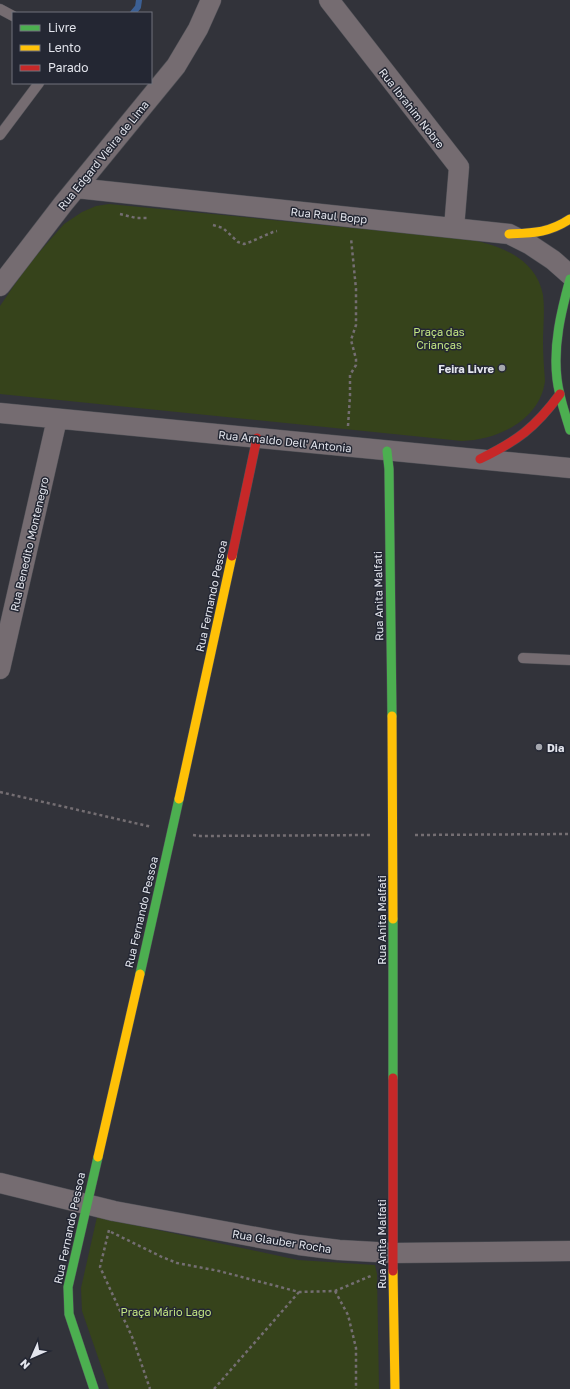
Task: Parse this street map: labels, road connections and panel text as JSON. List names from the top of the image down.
{
  "streets": {
    "street": [
      "Rua Ibrahim Nobre",
      "Rua Edgard Vieira de Lima",
      "Rua Raul Bopp",
      "Rua Arnaldo Dell' Antonia",
      "Rua Benedito Montenegro",
      "Rua Fernando Pessoa",
      "Rua Anita Malfati",
      "Rua Glauber Rocha"
    ]
  },
  "crossings": [
    ["Rua Ibrahim Nobre", "Rua Raul Bopp"],
    ["Rua Edgard Vieira de Lima", "Rua Raul Bopp"],
    ["Rua Arnaldo Dell' Antonia", "Rua Benedito Montenegro"],
    ["Rua Arnaldo Dell' Antonia", "Rua Fernando Pessoa"],
    ["Rua Arnaldo Dell' Antonia", "Rua Anita Malfati"],
    ["Rua Fernando Pessoa", "Rua Glauber Rocha"],
    ["Rua Anita Malfati", "Rua Glauber Rocha"]
  ],
  "parks": ["Praça das Crianças", "Praça Mário Lago"],
  "places": ["Feira Livre", "Dia"],
  "legend": ["Livre", "Lento", "Parado"],
  "north": "bottom left"
}
